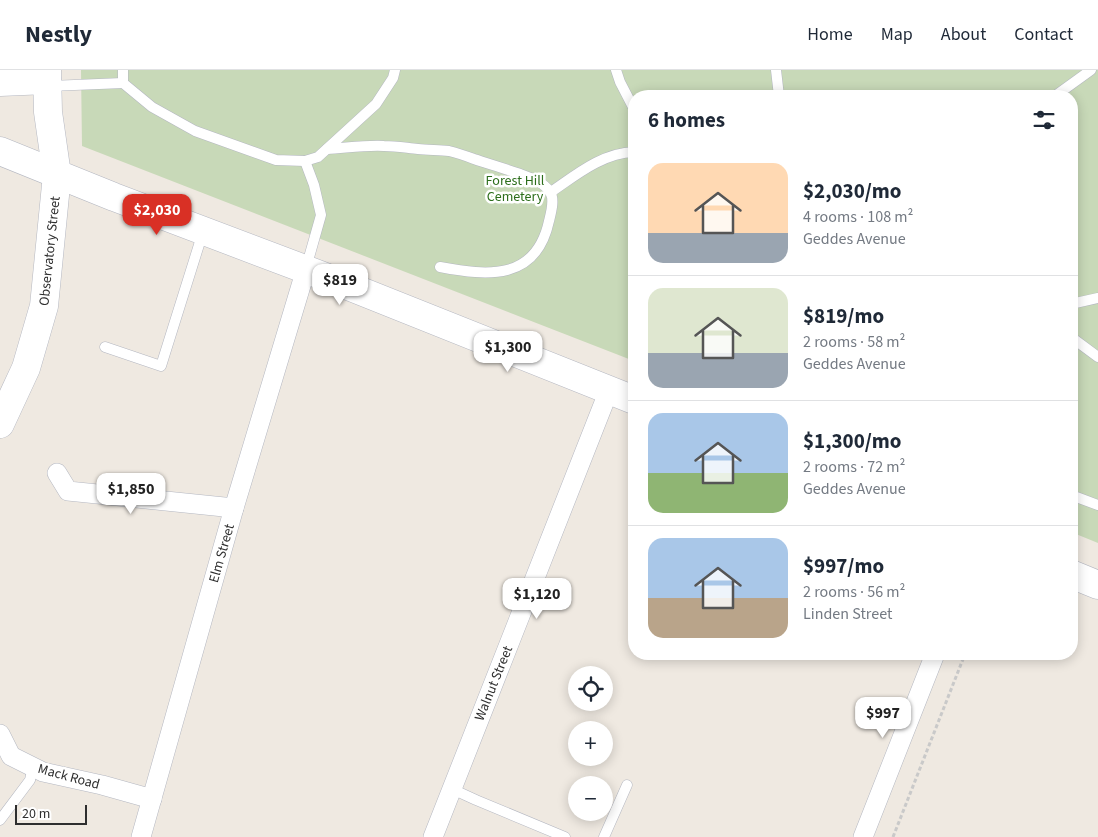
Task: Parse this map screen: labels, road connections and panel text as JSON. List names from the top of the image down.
{
  "streets": {
    "main road": ["Observatory Street"],
    "street": ["Elm Street", "Walnut Street", "Mack Road"]
  },
  "crossings": [
    ["Elm Street", "Mack Road"]
  ],
  "parks": ["Forest Hill Cemetery"],
  "scale_bar": "20 m",
  "page": {
    "header": "Nestly",
    "nav": [
      "Home",
      "Map",
      "About",
      "Contact"
    ],
    "heading": "6 homes",
    "list": [
      {
        "name": "$2,030/mo",
        "note": "4 rooms · 108 m² · Geddes Avenue"
      },
      {
        "name": "$819/mo",
        "note": "2 rooms · 58 m² · Geddes Avenue"
      },
      {
        "name": "$1,300/mo",
        "note": "2 rooms · 72 m² · Geddes Avenue"
      },
      {
        "name": "$997/mo",
        "note": "2 rooms · 56 m² · Linden Street"
      }
    ],
    "price": [
      "$2,030",
      "$819",
      "$1,300",
      "$1,850",
      "$1,120",
      "$997"
    ],
    "map_buttons": ["+", "−"],
    "scale": "20 m"
  }
}
